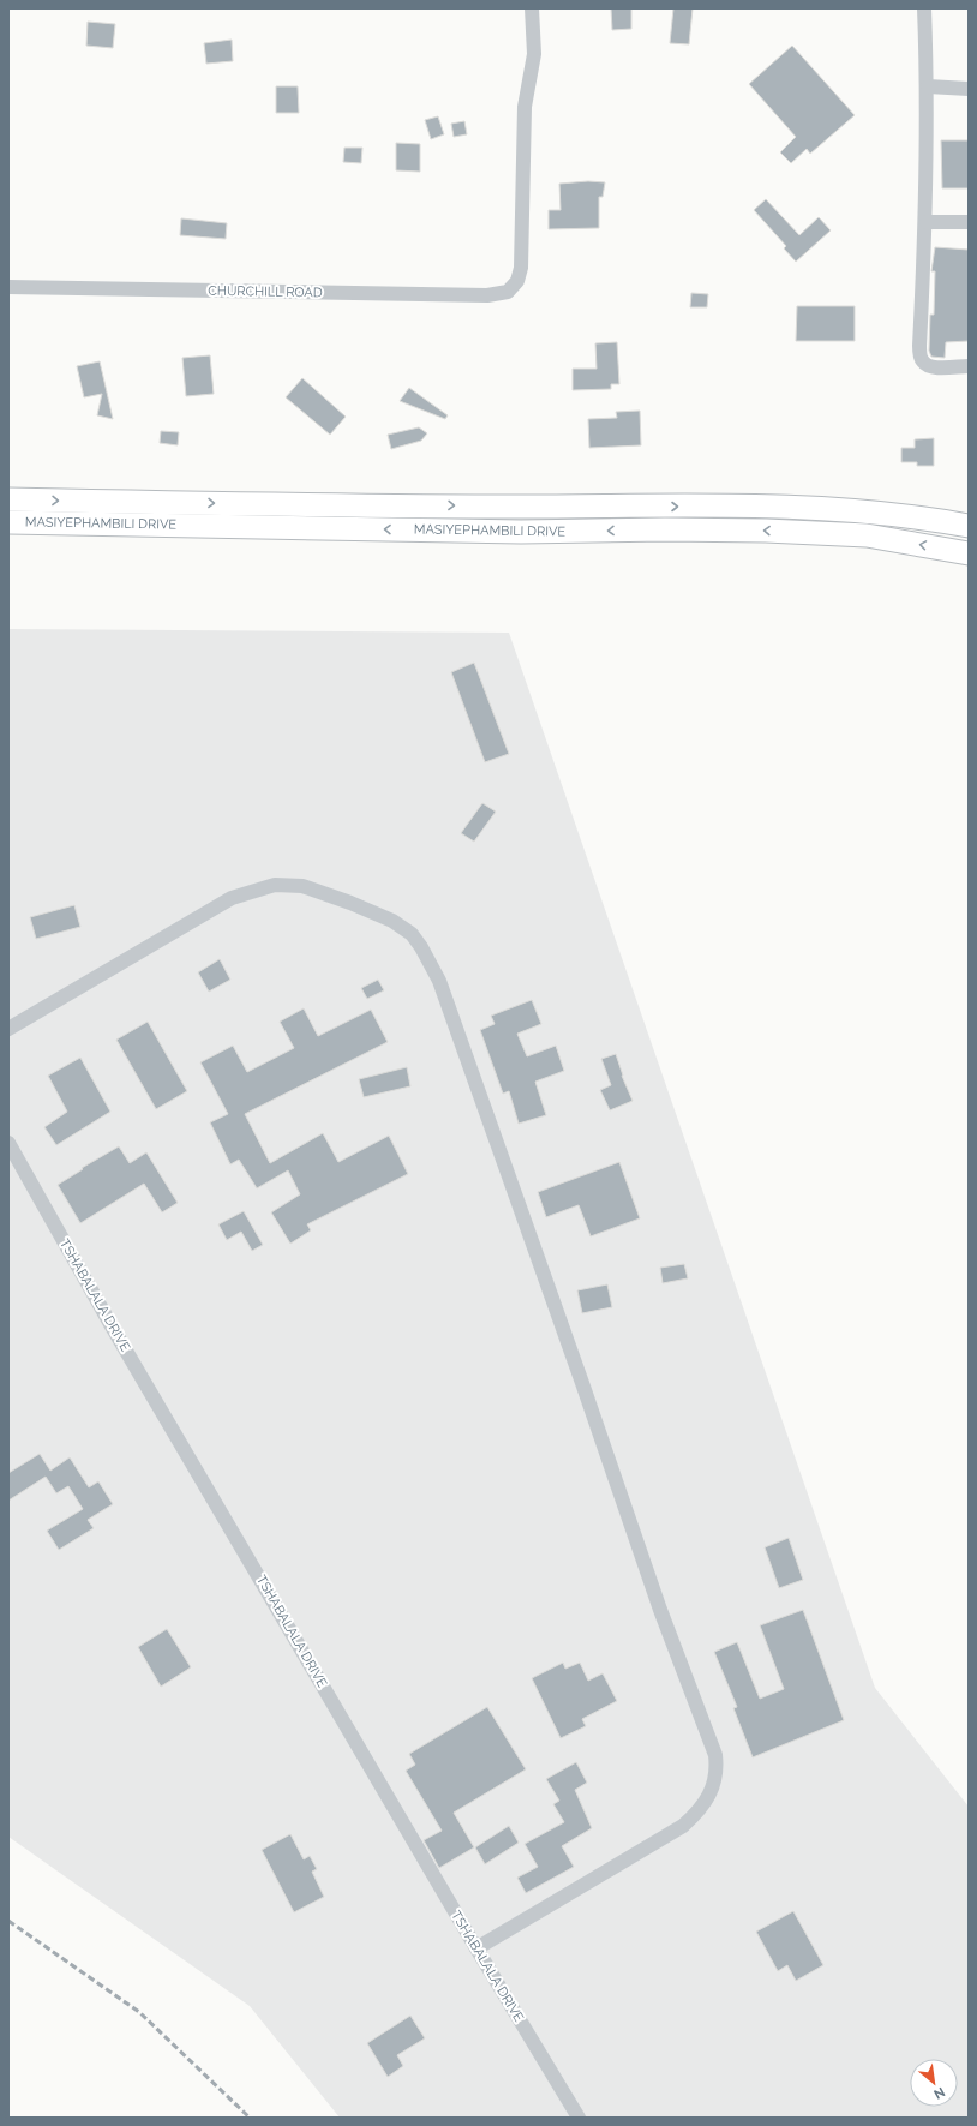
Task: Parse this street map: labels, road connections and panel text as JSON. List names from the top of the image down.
{
  "streets": {
    "main road": ["MASIYEPHAMBILI DRIVE"],
    "street": ["CHURCHILL ROAD", "TSHABALALA DRIVE"]
  },
  "north": "bottom right"
}
